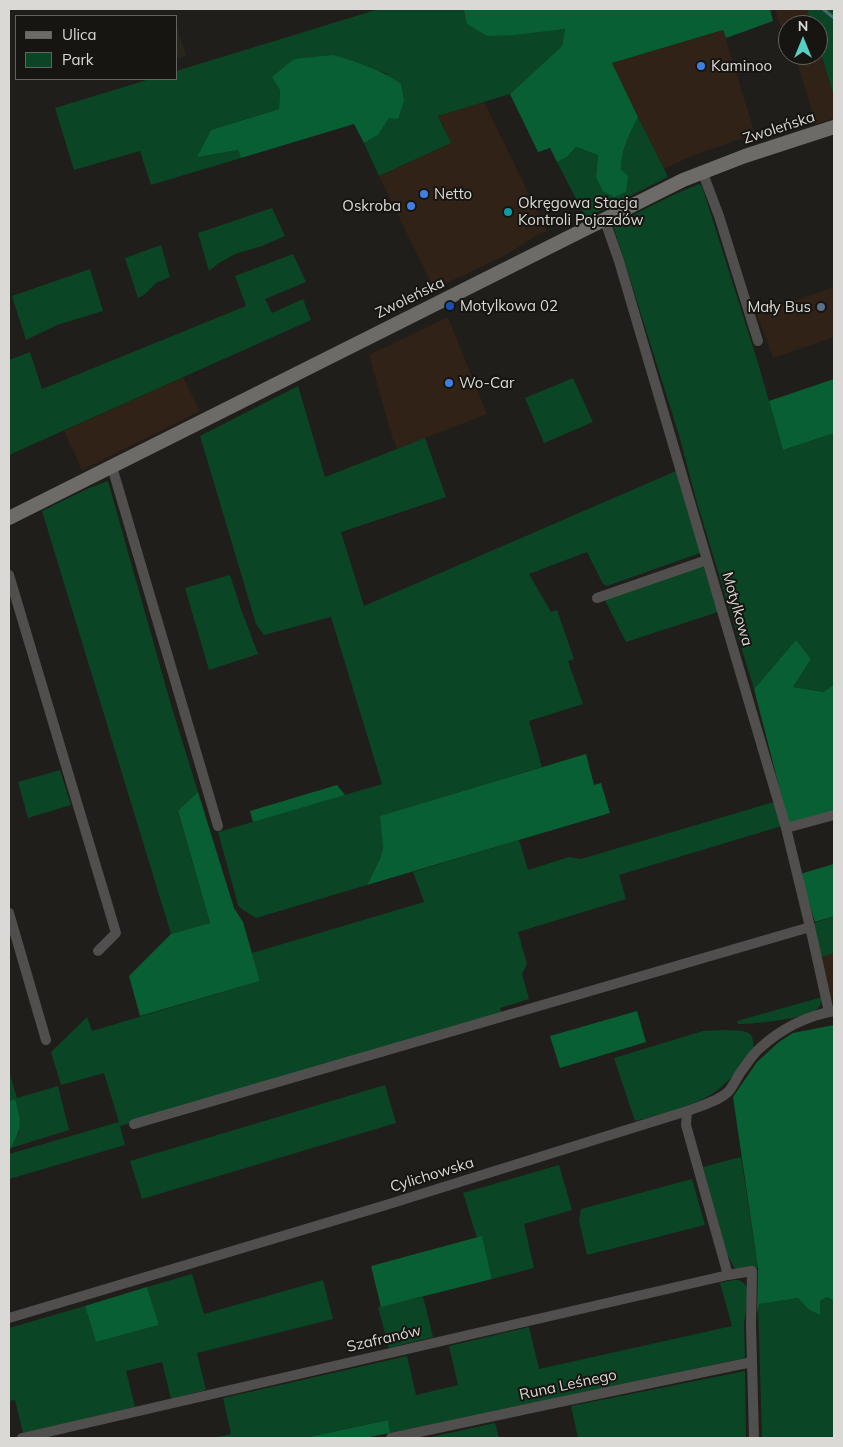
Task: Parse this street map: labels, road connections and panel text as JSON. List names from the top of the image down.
{
  "streets": {
    "street": [
      "Zwoleńska",
      "Motylkowa",
      "Cylichowska",
      "Szafranów",
      "Runa Leśnego"
    ]
  },
  "crossings": [
    ["Zwoleńska", "Motylkowa"],
    ["Motylkowa", "Cylichowska"],
    ["Szafranów", "Runa Leśnego"]
  ],
  "places": [
    "Kaminoo",
    "Netto",
    "Oskroba",
    "Okręgowa Stacja Kontroli Pojazdów",
    "Motylkowa 02",
    "Mały Bus",
    "Wo-Car"
  ],
  "legend": ["Ulica", "Park"],
  "north": "top"
}
